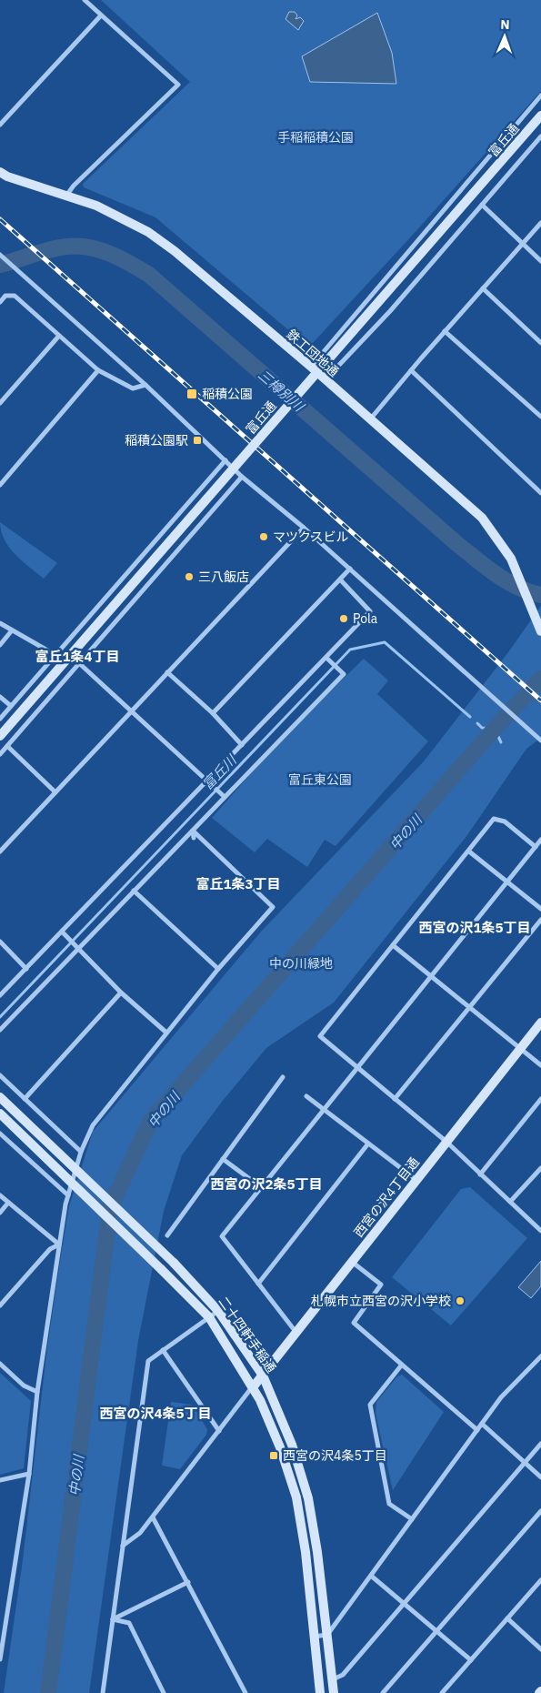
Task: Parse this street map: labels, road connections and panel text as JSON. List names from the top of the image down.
{
  "streets": {
    "street": [
      "富丘通",
      "鉄工団地通",
      "西宮の沢4丁目通",
      "二十四軒手稲通"
    ]
  },
  "crossings": [
    ["西宮の沢4丁目通", "二十四軒手稲通"]
  ],
  "districts": [
    "富丘1条4丁目",
    "富丘1条3丁目",
    "西宮の沢1条5丁目",
    "西宮の沢2条5丁目",
    "西宮の沢4条5丁目"
  ],
  "water": ["三樽別川", "富丘川", "中の川"],
  "parks": ["手稲稲積公園", "富丘東公園", "中の川緑地"],
  "places": {
    "transit": ["稲積公園", "稲積公園駅", "西宮の沢4条5丁目"],
    "other": [
      "マツクスビル",
      "三八飯店",
      "Pola",
      "札幌市立西宮の沢小学校"
    ]
  },
  "north": "top"
}
